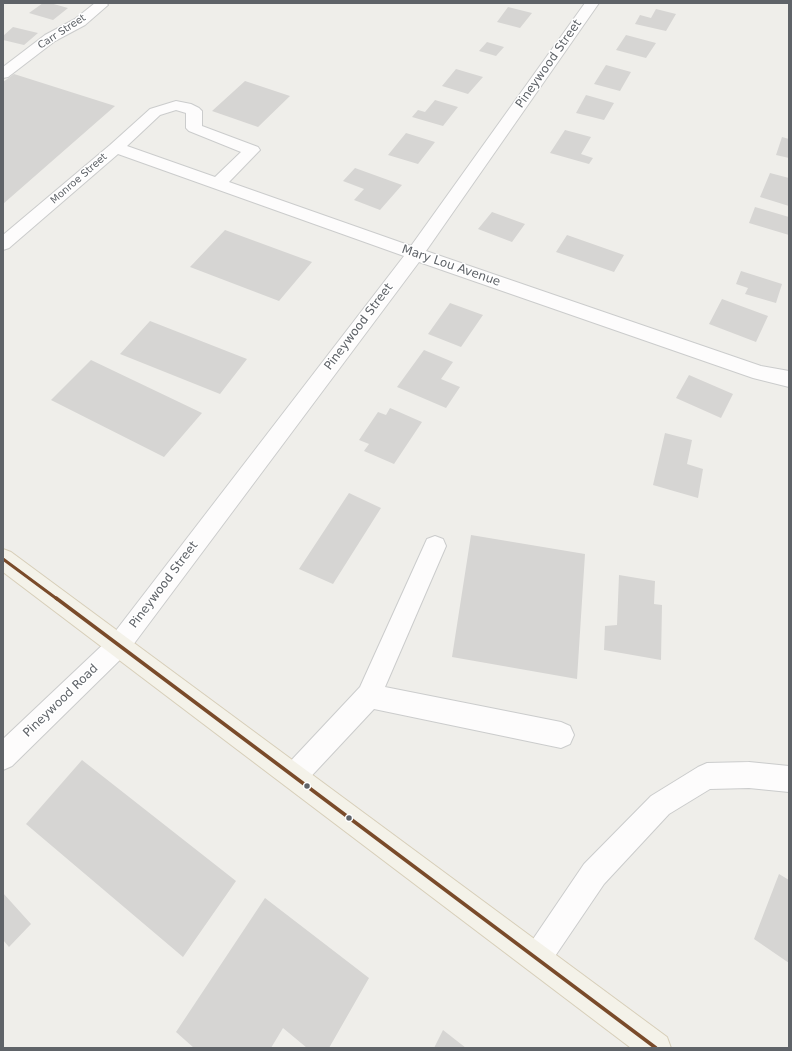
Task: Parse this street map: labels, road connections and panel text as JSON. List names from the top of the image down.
{
  "streets": {
    "street": [
      "Carr Street",
      "Pineywood Street",
      "Monroe Street",
      "Mary Lou Avenue",
      "Pineywood Road"
    ]
  },
  "crossings": [
    ["Pineywood Street", "Mary Lou Avenue"],
    ["Pineywood Street", "Pineywood Road"],
    ["Monroe Street", "Mary Lou Avenue"]
  ]
}
